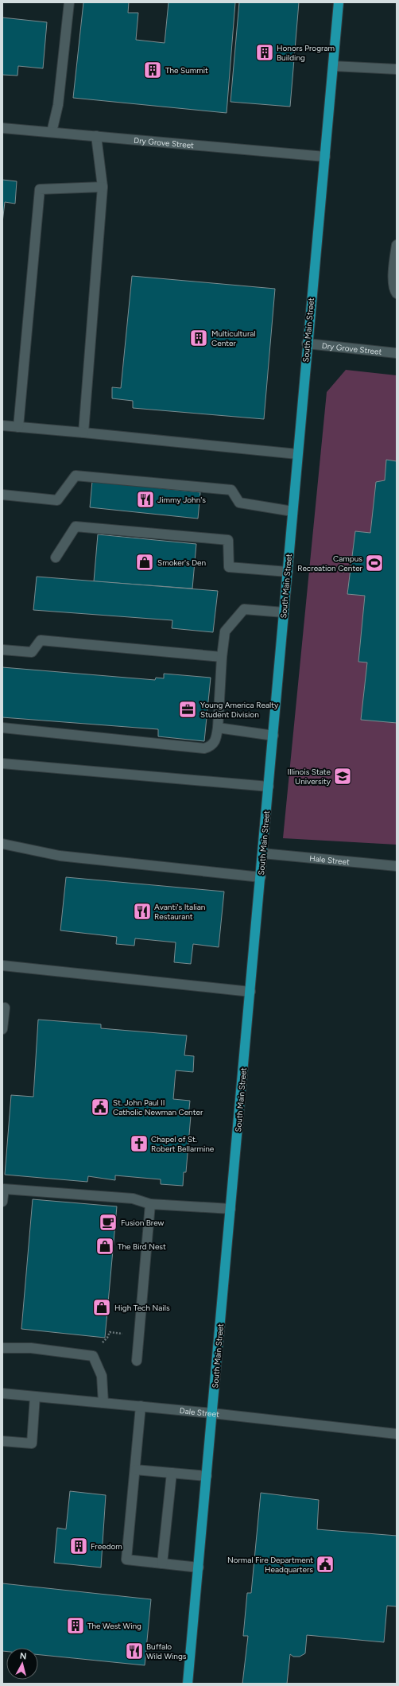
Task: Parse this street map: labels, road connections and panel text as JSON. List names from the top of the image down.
{
  "streets": {
    "main road": ["South Main Street"],
    "street": ["Dry Grove Street", "Hale Street", "Dale Street"]
  },
  "crossings": [
    ["Dry Grove Street", "South Main Street"],
    ["South Main Street", "Hale Street"],
    ["South Main Street", "Dale Street"]
  ],
  "places": {
    "building": [
      "Honors Program Building",
      "The Summit",
      "Multicultural Center",
      "Freedom",
      "The West Wing"
    ],
    "restaurant": ["Jimmy John's", "Avanti's Italian Restaurant", "Buffalo Wild Wings"],
    "shop": ["Smoker's Den", "The Bird Nest", "High Tech Nails"],
    "sports": ["Campus Recreation Center"],
    "office": ["Young America Realty Student Division"],
    "school or university": ["Illinois State University"],
    "public building": ["St. John Paul II Catholic Newman Center", "Normal Fire Department Headquarters"],
    "church": ["Chapel of St. Robert Bellarmine"],
    "cafe": ["Fusion Brew"]
  },
  "north": "top"
}
